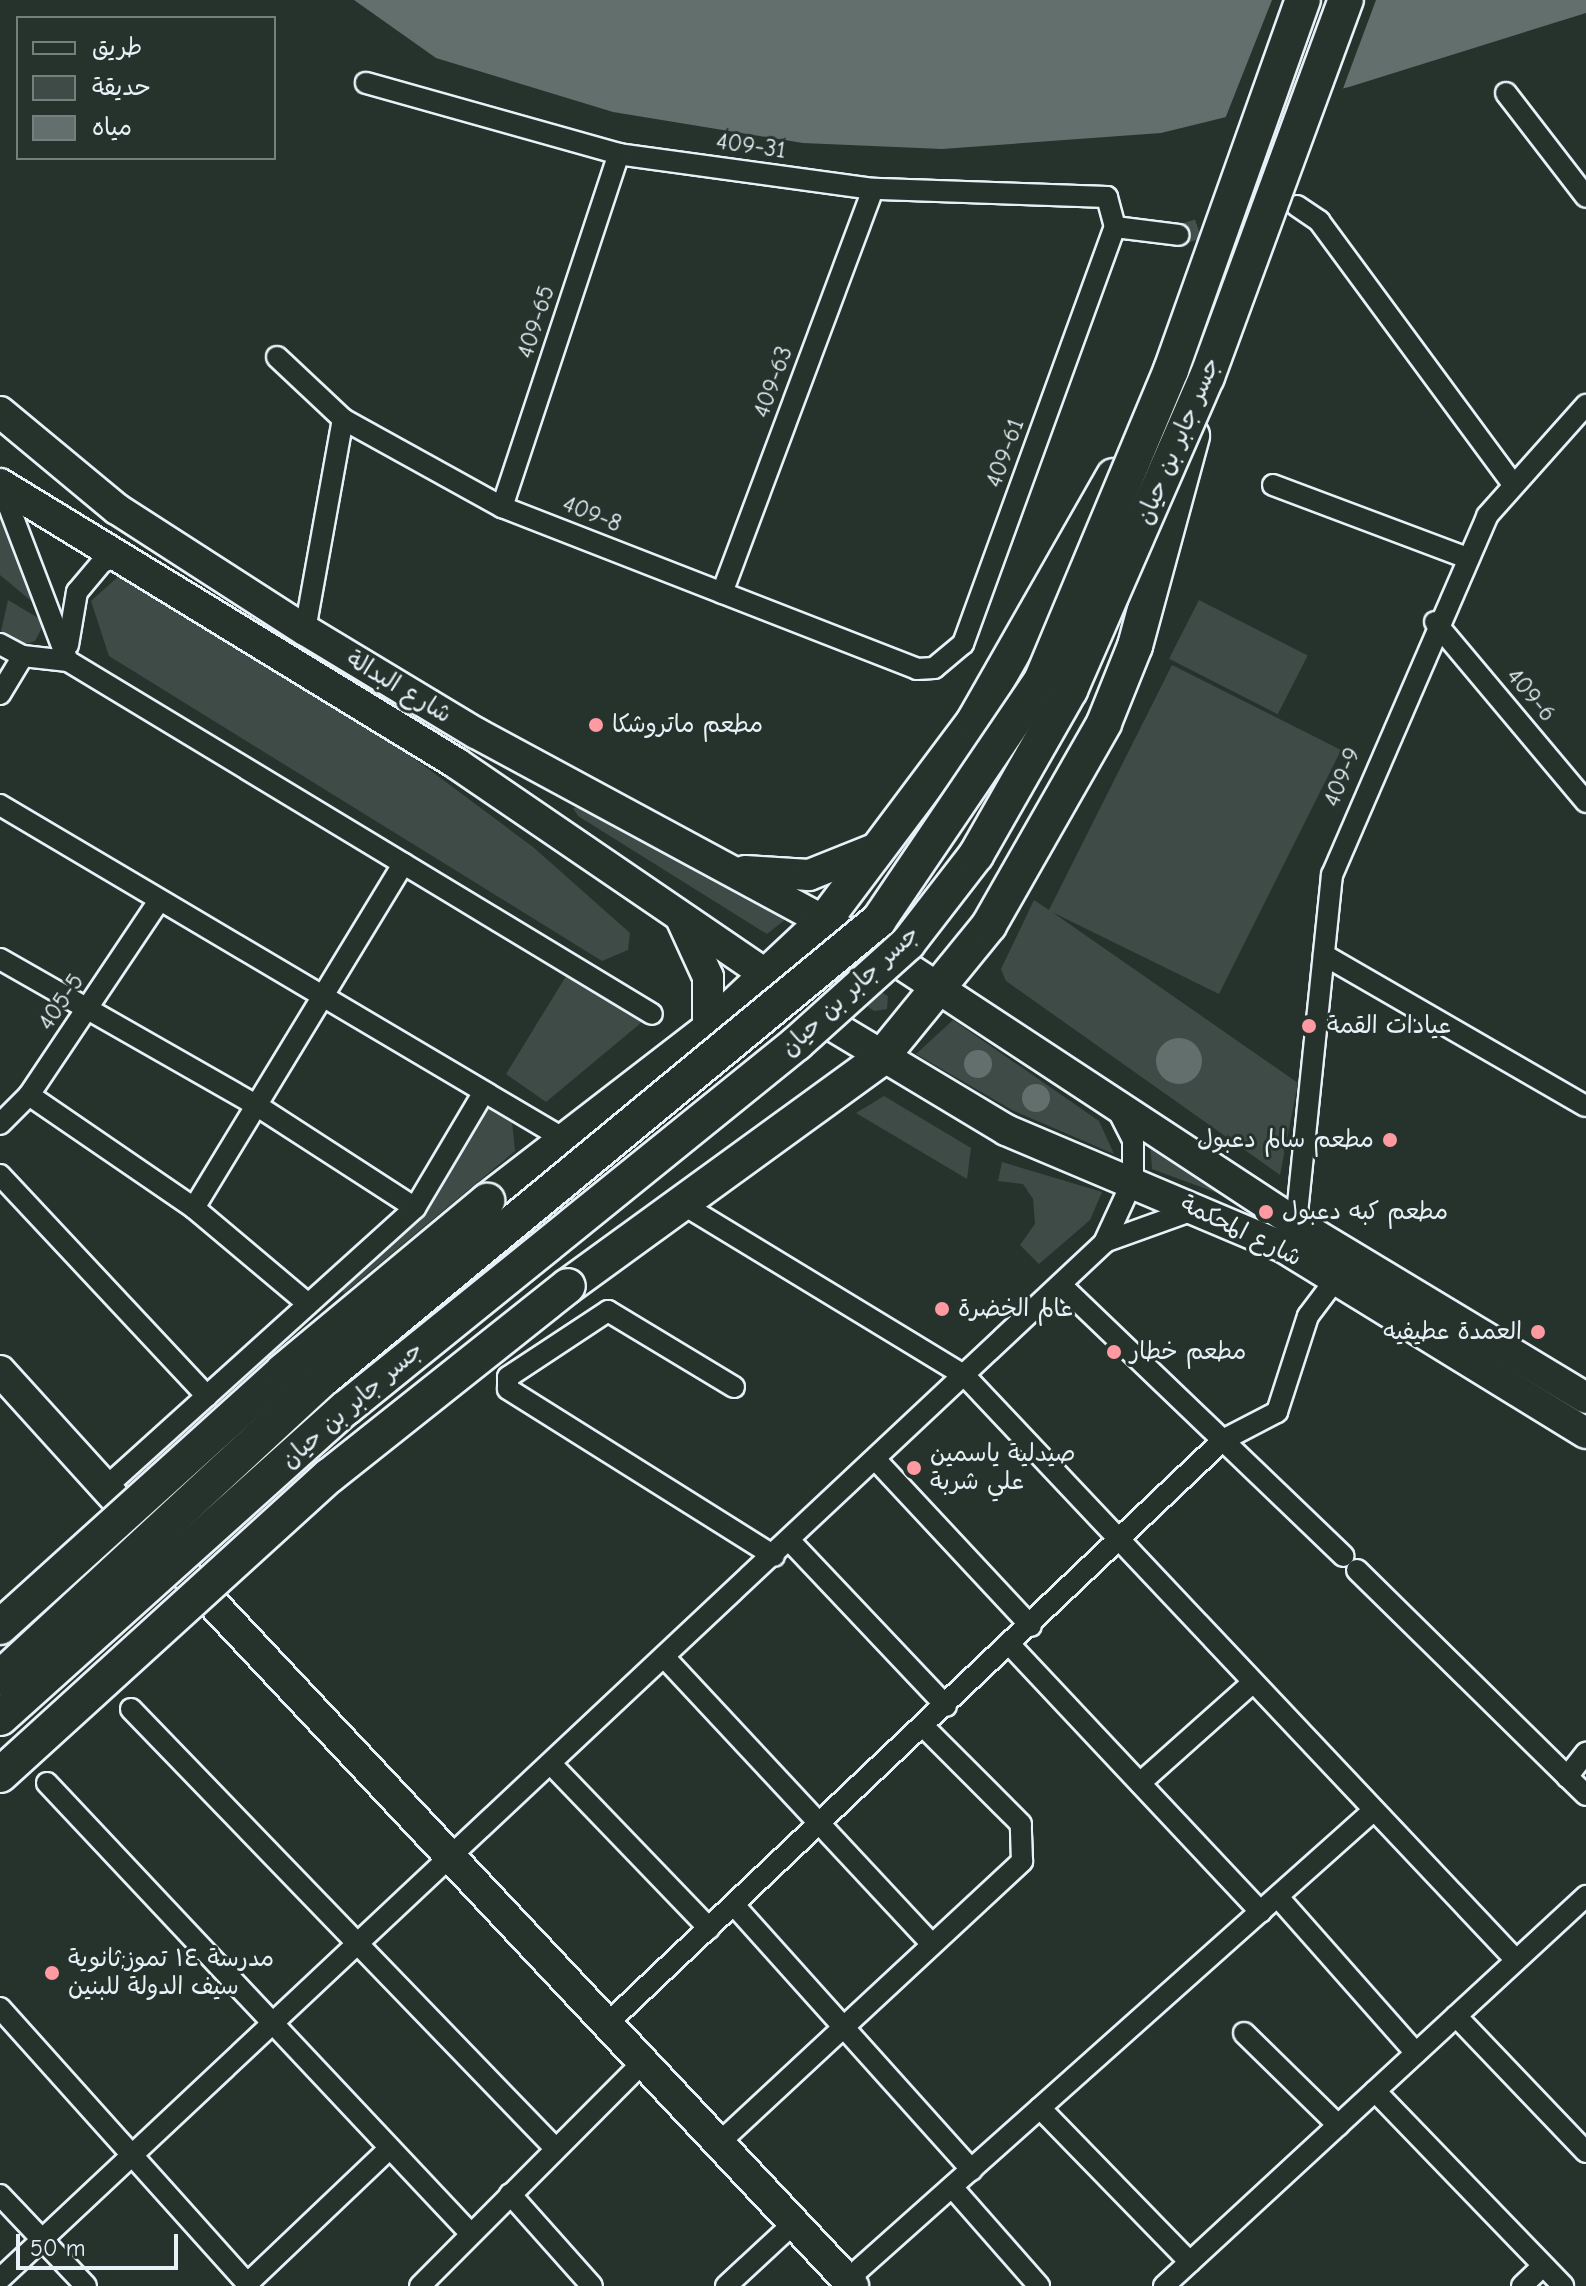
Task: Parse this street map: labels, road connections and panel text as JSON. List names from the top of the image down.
{
  "streets": {
    "main road": ["جسر جابر بن حيان", "شارع البدالة", "شارع المحكمة"],
    "street": [
      "409-31",
      "409-65",
      "409-63",
      "409-61",
      "409-8",
      "409-6",
      "409-9",
      "405-5"
    ]
  },
  "crossings": [
    ["409-31", "409-65"],
    ["409-31", "409-63"],
    ["409-31", "409-61"],
    ["409-65", "409-8"],
    ["409-63", "409-8"],
    ["409-61", "409-8"],
    ["409-6", "409-9"],
    ["409-9", "شارع المحكمة"]
  ],
  "places": [
    "مطعم ماتروشكا",
    "عيادات القمة",
    "مطعم سالم دعبول",
    "مطعم كبه دعبول",
    "عالم الخضرة",
    "العمدة عطيفيه",
    "مطعم خطار",
    "صيدلية ياسمين علي شربة",
    "مدرسة ١٤ تموز;ثانوية سيف الدولة للبنين"
  ],
  "legend": ["طريق", "حديقة", "مياه"],
  "scale_bar": "50 m"
}
